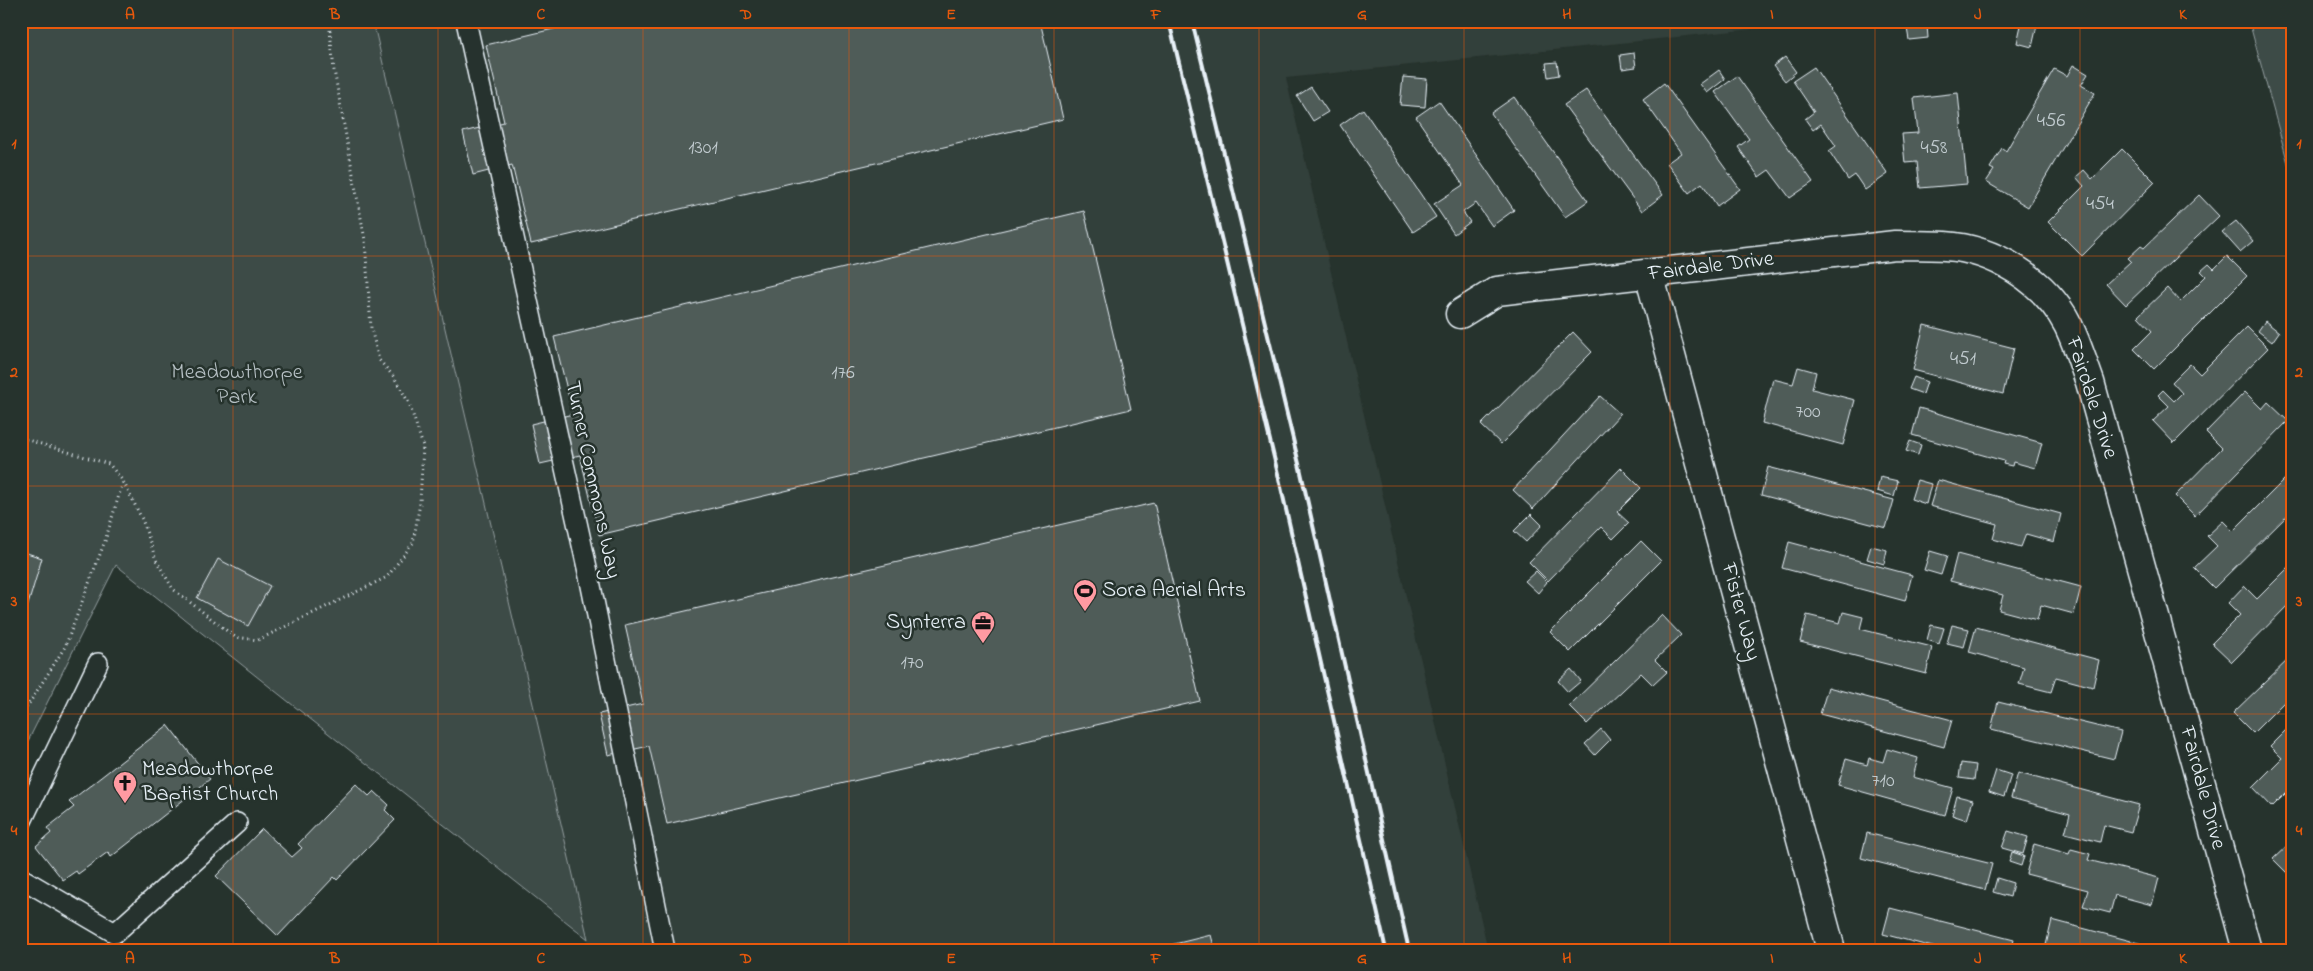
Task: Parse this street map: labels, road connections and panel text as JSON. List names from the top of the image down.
{
  "streets": {
    "street": ["Fairdale Drive", "Fister Way"],
    "lane": ["Turner Commons Way"]
  },
  "crossings": [
    ["Fairdale Drive", "Fister Way"]
  ],
  "parks": ["Meadowthorpe Park"],
  "places": {
    "sports": ["Sora Aerial Arts"],
    "office": ["Synterra"],
    "church": ["Meadowthorpe Baptist Church"]
  },
  "house_numbers": [
    "456",
    "1301",
    "458",
    "454",
    "451",
    "176",
    "700",
    "170",
    "710"
  ],
  "grid": {
    "columns": [
      "A",
      "B",
      "C",
      "D",
      "E",
      "F",
      "G",
      "H",
      "I",
      "J",
      "K"
    ],
    "rows": [
      "1",
      "2",
      "3",
      "4"
    ]
  }
}
